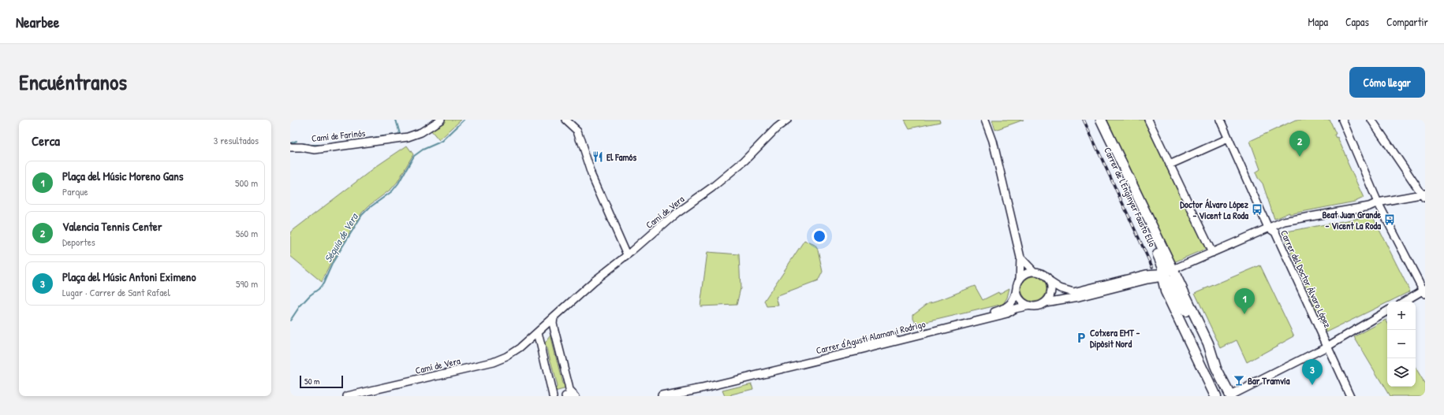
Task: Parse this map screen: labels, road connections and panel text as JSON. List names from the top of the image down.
{
  "streets": {
    "main road": ["Carrer de l'Enginyer Fausto Elío"],
    "street": [
      "Camí de Farinós",
      "Camí de Vera",
      "Carrer del Doctor Álvaro López",
      "Carrer d'Agustí Alaman i Rodrigo"
    ]
  },
  "water": ["Séquia de Vera"],
  "places": {
    "restaurant": ["El Famós"],
    "bus stop": ["Doctor Álvaro López - Vicent La Roda", "Beat Juan Grande - Vicent La Roda"],
    "parking": ["Cotxera EMT - Dipòsit Nord"],
    "bar": ["Bar Tramvía"]
  },
  "scale_bar": "50 m",
  "page": {
    "header": "Nearbee",
    "nav": ["Mapa", "Capas", "Compartir"],
    "title": "Encuéntranos",
    "buttons": "Cómo llegar",
    "heading": ["Cerca", "3 resultados"],
    "pins": ["2", "1", "3"],
    "list": [
      {
        "mark": "1",
        "name": "Plaça del Músic Moreno Gans",
        "note": "Parque",
        "value": "500 m"
      },
      {
        "mark": "2",
        "name": "Valencia Tennis Center",
        "note": "Deportes",
        "value": "560 m"
      },
      {
        "mark": "3",
        "name": "Plaça del Músic Antoni Eximeno",
        "note": "Lugar · Carrer de Sant Rafael",
        "value": "590 m"
      }
    ],
    "map_buttons": ["+", "−"],
    "scale": "50 m"
  }
}
